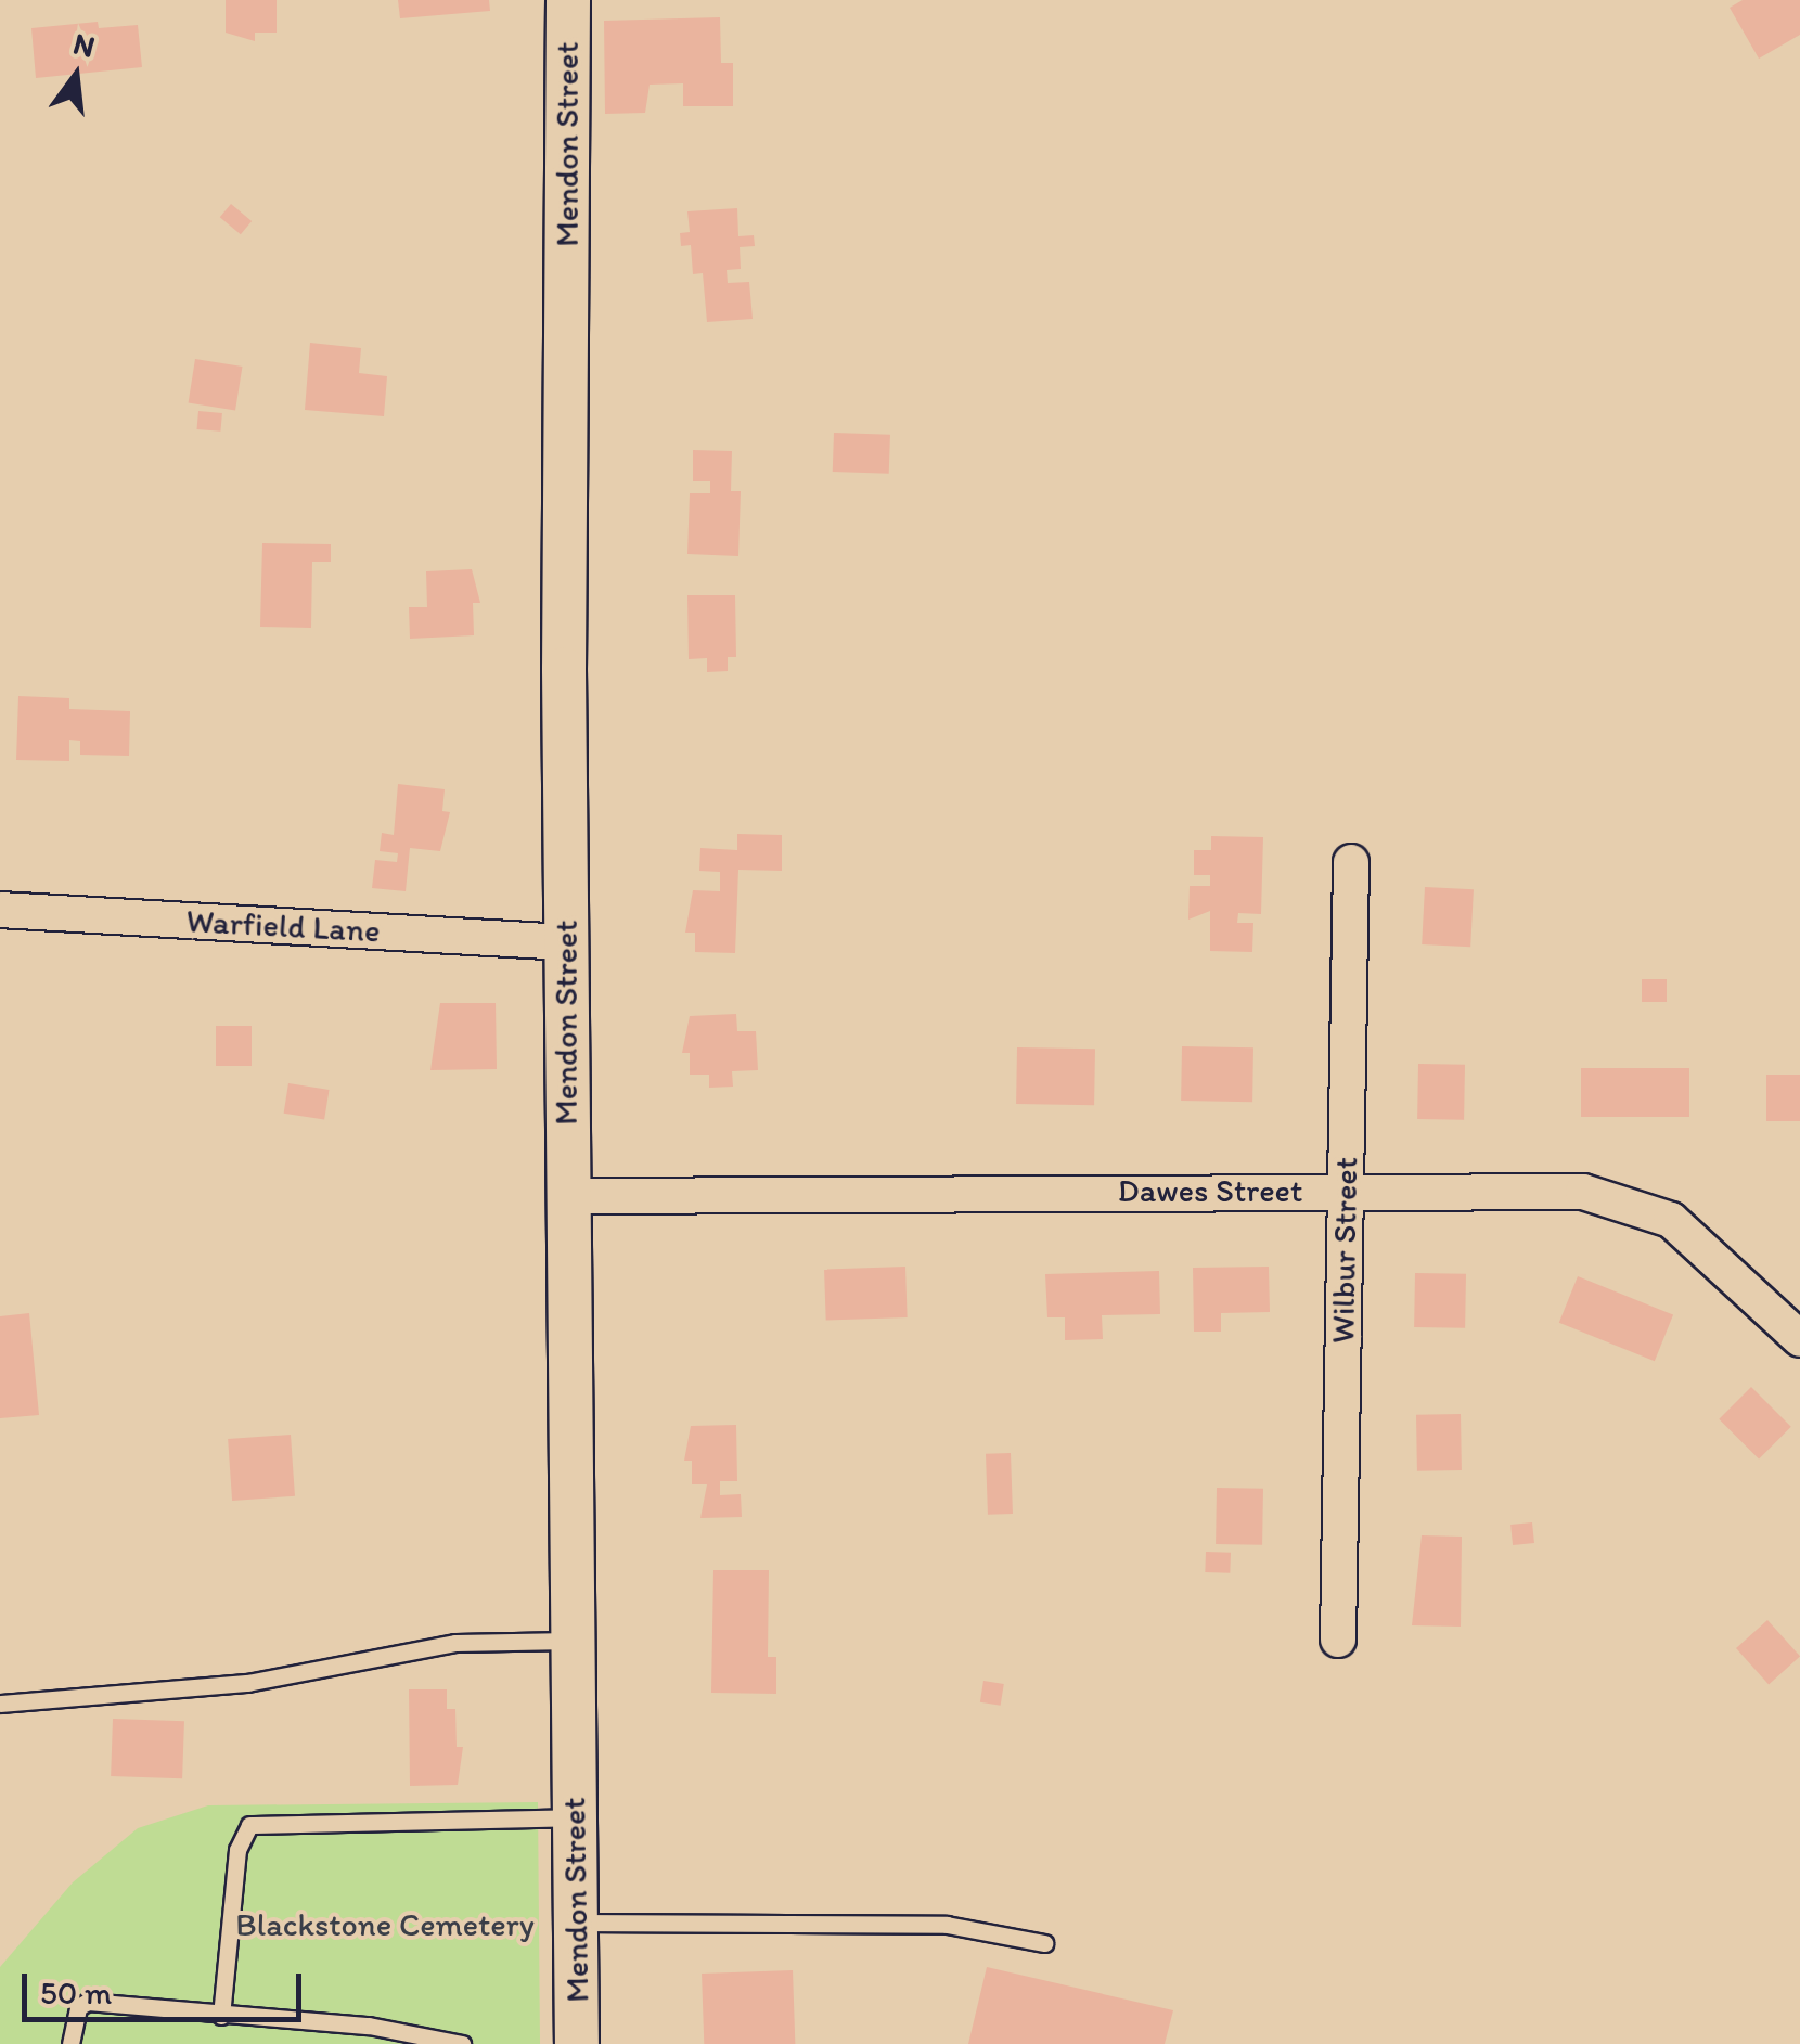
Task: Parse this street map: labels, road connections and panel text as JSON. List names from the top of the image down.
{
  "streets": {
    "street": [
      "Mendon Street",
      "Warfield Lane",
      "Dawes Street",
      "Wilbur Street"
    ]
  },
  "crossings": [
    ["Mendon Street", "Warfield Lane"],
    ["Mendon Street", "Dawes Street"],
    ["Dawes Street", "Wilbur Street"]
  ],
  "parks": ["Blackstone Cemetery"],
  "scale_bar": "50 m",
  "north": "top"
}
